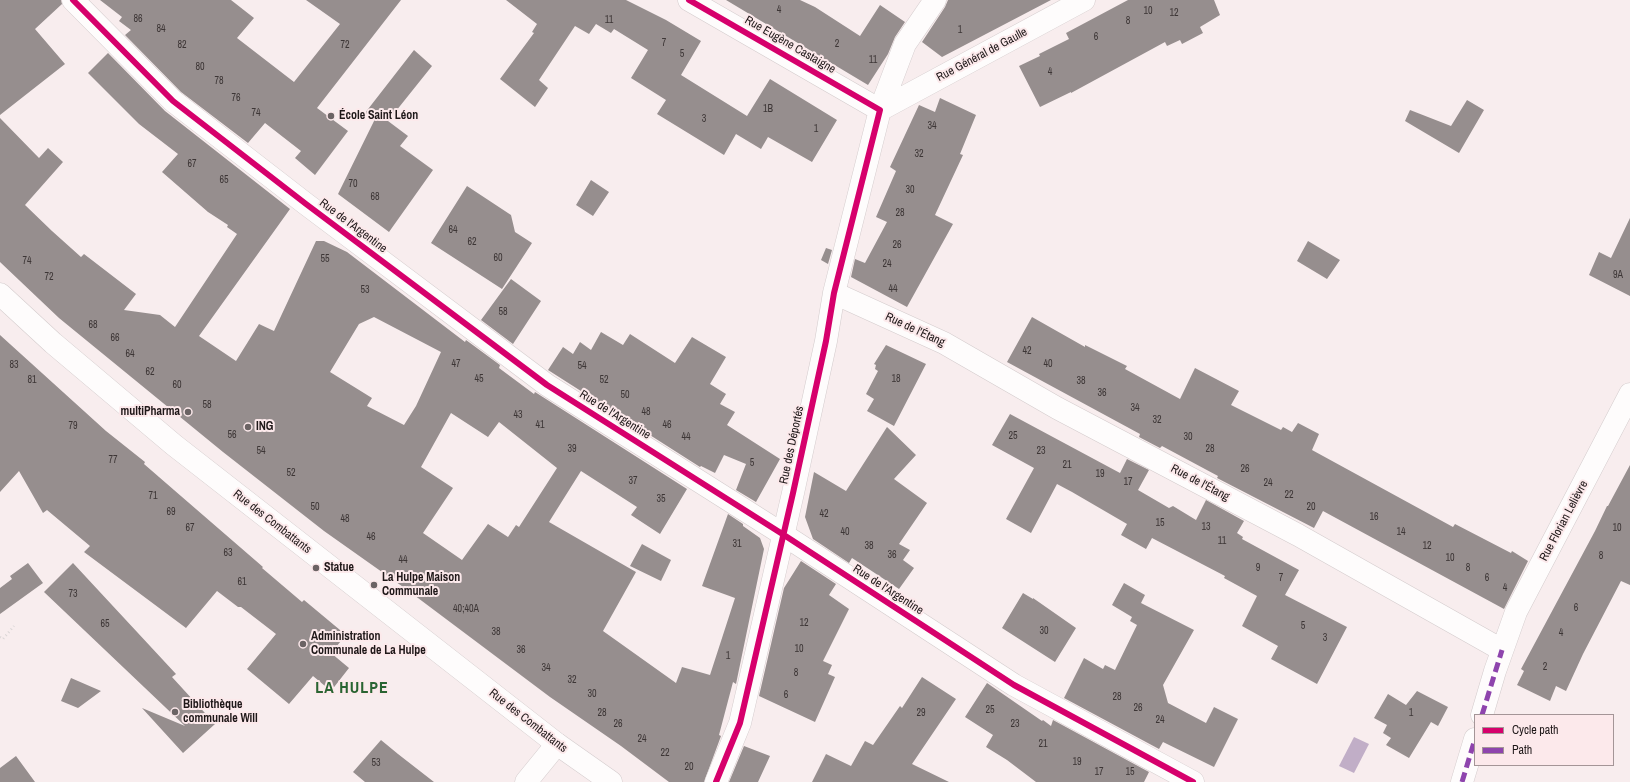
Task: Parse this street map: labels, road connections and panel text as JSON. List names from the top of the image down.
{
  "streets": {
    "street": [
      "Rue Eugène Castaigne",
      "Rue Général de Gaulle",
      "Rue de l'Argentine",
      "Rue de l'Étang",
      "Rue des Déportés",
      "Rue Florian Lelièvre",
      "Rue des Combattants"
    ]
  },
  "crossings": [
    ["Rue Eugène Castaigne", "Rue Général de Gaulle"],
    ["Rue Eugène Castaigne", "Rue des Déportés"],
    ["Rue Général de Gaulle", "Rue des Déportés"],
    ["Rue de l'Argentine", "Rue des Déportés"],
    ["Rue de l'Étang", "Rue des Déportés"],
    ["Rue de l'Étang", "Rue Florian Lelièvre"]
  ],
  "districts": ["LA HULPE"],
  "places": [
    "École Saint Léon",
    "multiPharma",
    "ING",
    "Statue",
    "La Hulpe Maison Communale",
    "Administration Communale de La Hulpe",
    "Bibliothèque communale Will"
  ],
  "house_numbers": [
    "4",
    "10",
    "12",
    "86",
    "11",
    "8",
    "84",
    "1",
    "6",
    "7",
    "2",
    "82",
    "72",
    "5",
    "11",
    "80",
    "4",
    "78",
    "76",
    "1B",
    "74",
    "3",
    "34",
    "1",
    "32",
    "67",
    "65",
    "70",
    "30",
    "68",
    "28",
    "64",
    "62",
    "26",
    "60",
    "55",
    "74",
    "24",
    "9A",
    "72",
    "44",
    "53",
    "58",
    "68",
    "66",
    "42",
    "64",
    "47",
    "40",
    "83",
    "54",
    "62",
    "45",
    "18",
    "81",
    "52",
    "38",
    "60",
    "36",
    "50",
    "58",
    "34",
    "48",
    "43",
    "32",
    "41",
    "46",
    "79",
    "56",
    "25",
    "44",
    "30",
    "39",
    "28",
    "54",
    "23",
    "77",
    "5",
    "21",
    "26",
    "52",
    "19",
    "37",
    "17",
    "24",
    "22",
    "71",
    "35",
    "50",
    "20",
    "69",
    "42",
    "16",
    "48",
    "15",
    "13",
    "67",
    "10",
    "40",
    "14",
    "46",
    "11",
    "31",
    "38",
    "12",
    "63",
    "36",
    "8",
    "10",
    "44",
    "9",
    "8",
    "7",
    "6",
    "61",
    "4",
    "73",
    "6",
    "40;40A",
    "12",
    "65",
    "5",
    "30",
    "38",
    "4",
    "3",
    "10",
    "36",
    "1",
    "2",
    "34",
    "8",
    "32",
    "30",
    "6",
    "28",
    "26",
    "25",
    "28",
    "29",
    "1",
    "24",
    "26",
    "23",
    "24",
    "21",
    "22",
    "19",
    "53",
    "20",
    "17",
    "15"
  ],
  "legend": ["Cycle path", "Path"]
}
